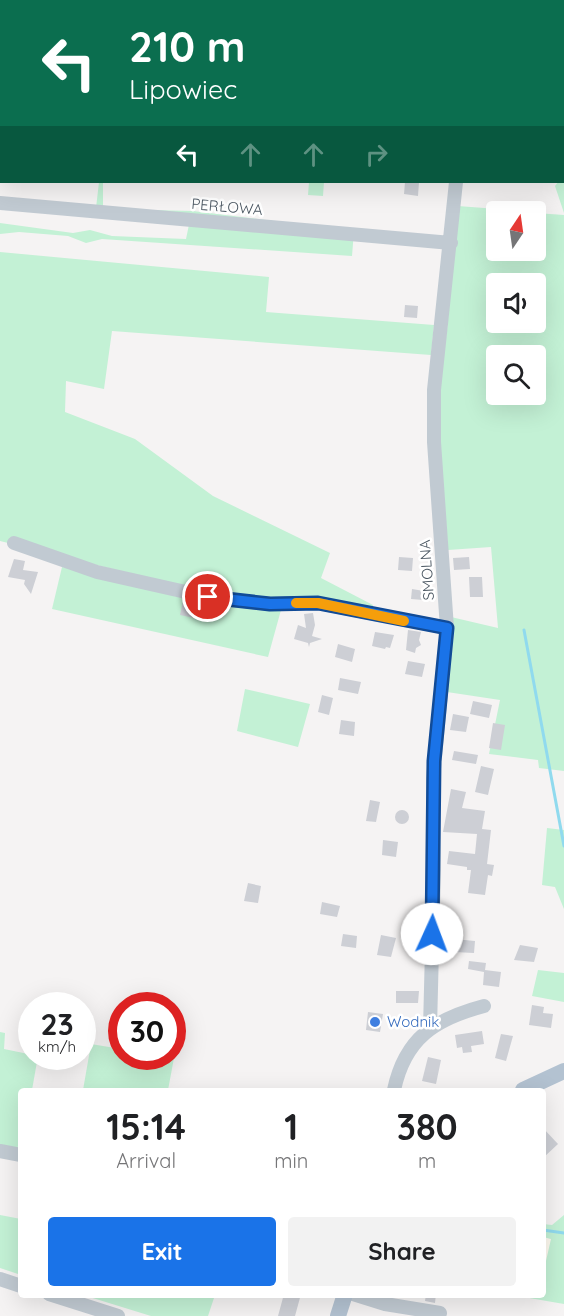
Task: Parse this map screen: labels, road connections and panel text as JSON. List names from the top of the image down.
{
  "streets": {
    "street": ["PERŁOWA", "SMOLNA"]
  },
  "crossings": [
    ["PERŁOWA", "SMOLNA"]
  ],
  "places": ["Wodnik"],
  "north": "top",
  "page": {
    "turn": ["210 m", "Lipowiec"],
    "speed": "23 km/h",
    "limit": "30",
    "eta": [
      "15:14",
      "Arrival",
      "1",
      "min",
      "380",
      "m"
    ],
    "buttons": ["Exit", "Share"]
  }
}
